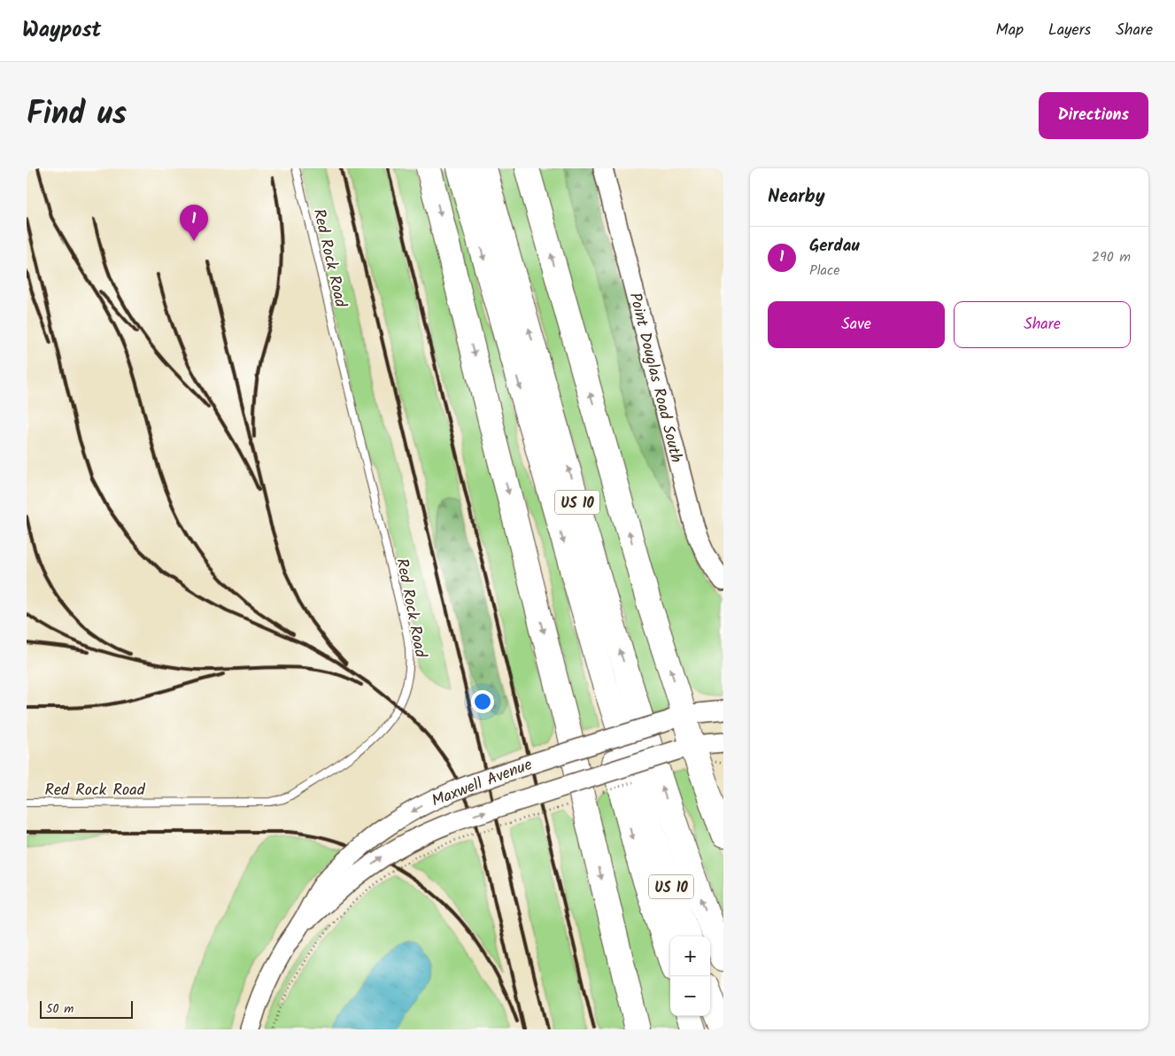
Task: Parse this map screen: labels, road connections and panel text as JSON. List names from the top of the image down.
{
  "streets": {
    "highway": ["US 10"],
    "main road": ["Point Douglas Road South", "Maxwell Avenue"],
    "lane": ["Red Rock Road"]
  },
  "scale_bar": "50 m",
  "page": {
    "header": "Waypost",
    "nav": ["Map", "Layers", "Share"],
    "title": "Find us",
    "buttons": [
      "Directions",
      ["Save", "Share"]
    ],
    "heading": "Nearby",
    "pins": "1",
    "list": [
      {
        "mark": "1",
        "name": "Gerdau",
        "note": "Place",
        "value": "290 m"
      }
    ],
    "map_buttons": ["+", "−"],
    "scale": "50 m"
  }
}
